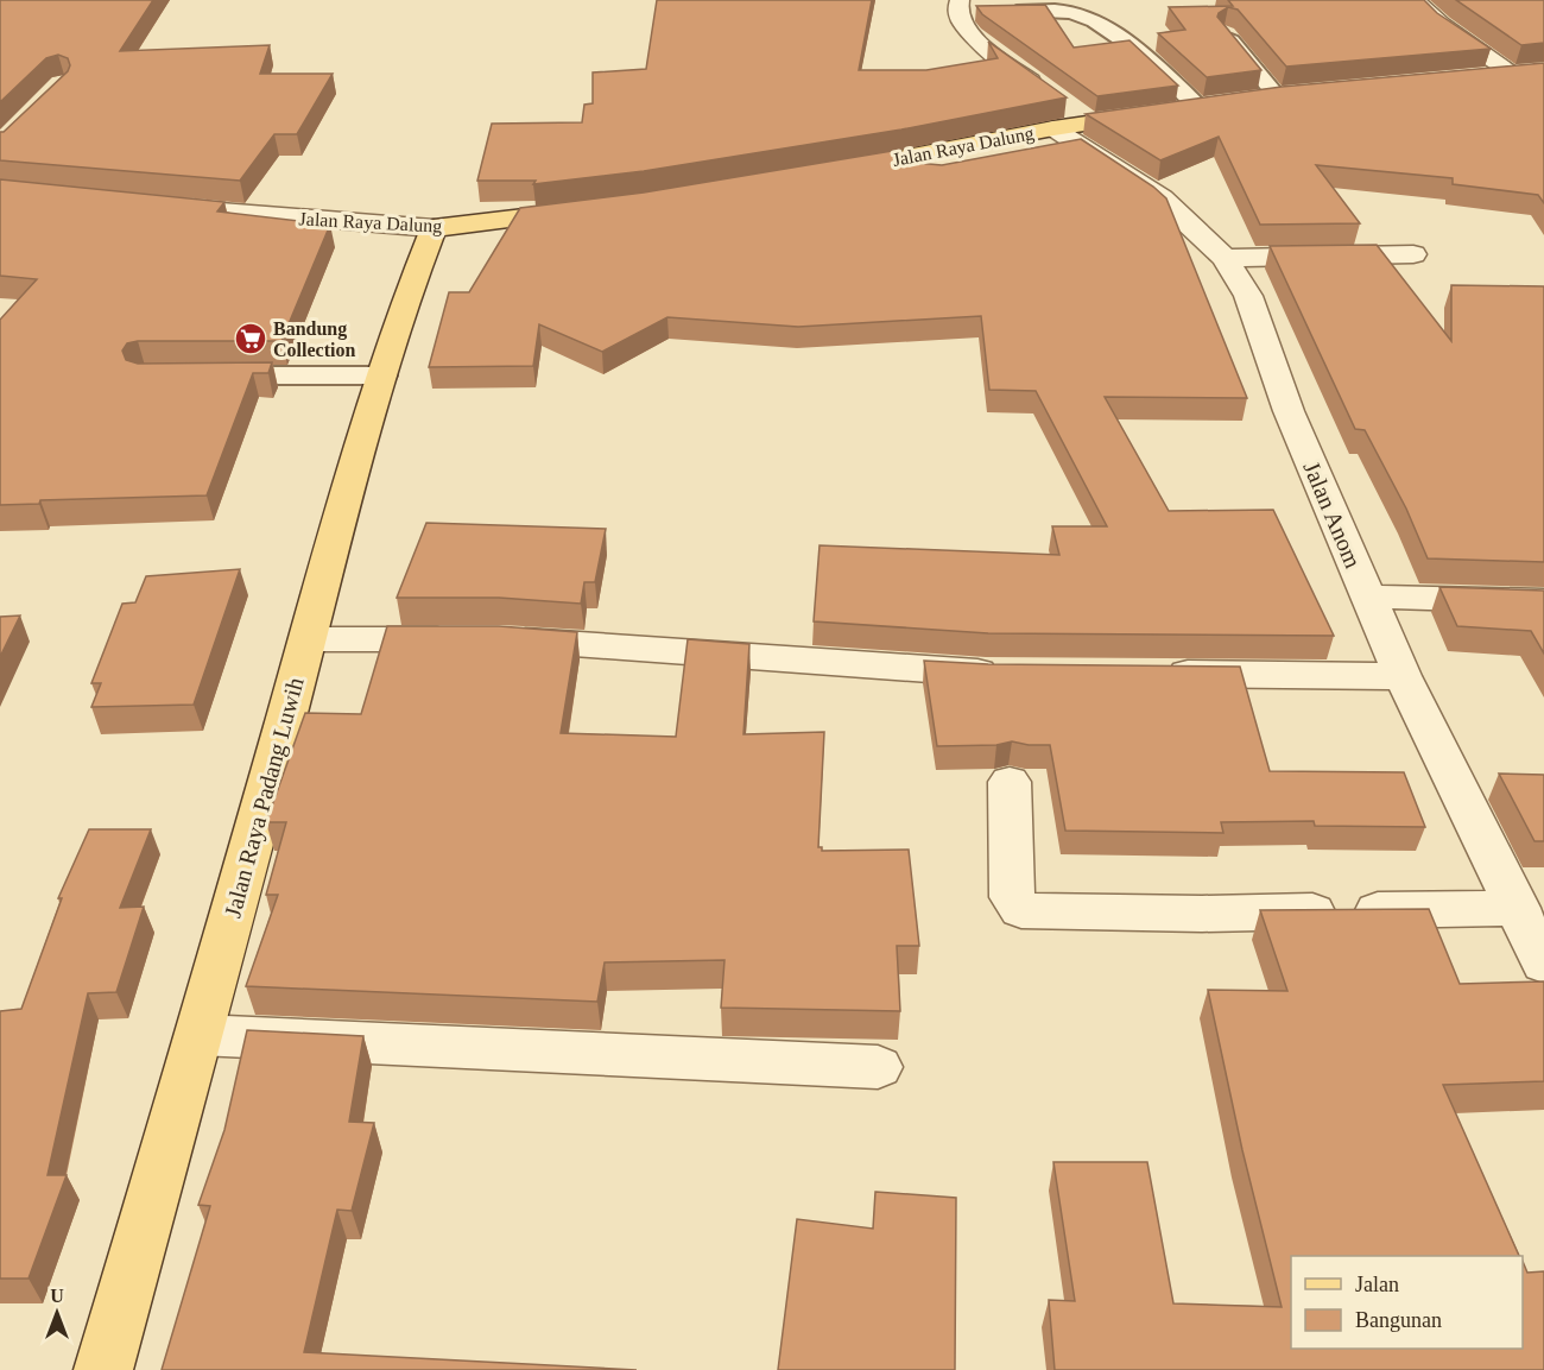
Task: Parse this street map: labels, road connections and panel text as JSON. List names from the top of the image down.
{
  "streets": {
    "main road": ["Jalan Raya Dalung", "Jalan Raya Padang Luwih"],
    "street": ["Jalan Anom"]
  },
  "crossings": [
    ["Jalan Raya Dalung", "Jalan Anom"],
    ["Jalan Raya Dalung", "Jalan Raya Padang Luwih"]
  ],
  "places": {
    "supermarket": ["Bandung Collection"]
  },
  "legend": ["Jalan", "Bangunan"],
  "north": "top"
}
